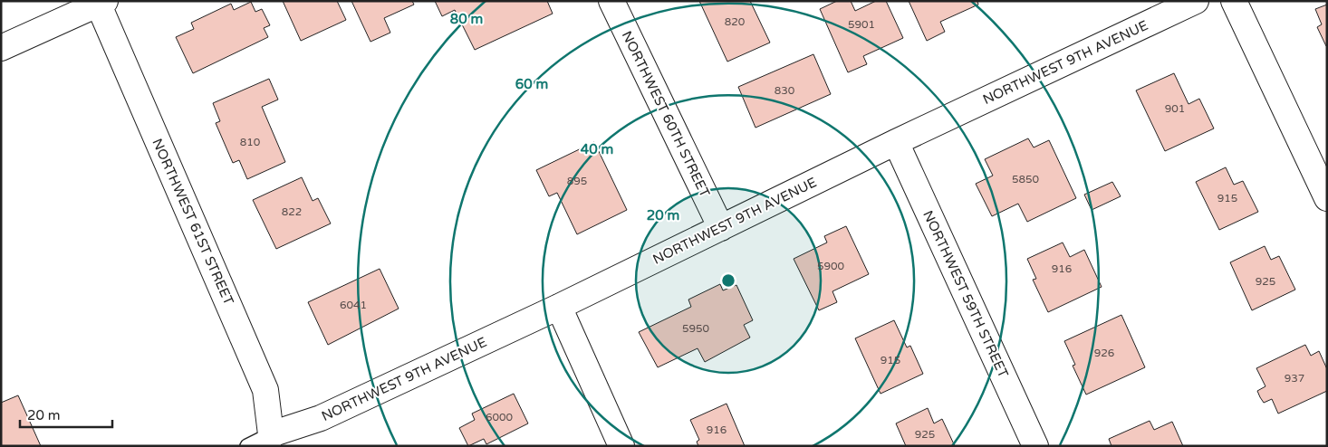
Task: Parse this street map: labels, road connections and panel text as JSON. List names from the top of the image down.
{
  "streets": {
    "street": [
      "NORTHWEST 9TH AVENUE",
      "NORTHWEST 60TH STREET",
      "NORTHWEST 61ST STREET",
      "NORTHWEST 59TH STREET"
    ]
  },
  "crossings": [
    ["NORTHWEST 9TH AVENUE", "NORTHWEST 60TH STREET"],
    ["NORTHWEST 9TH AVENUE", "NORTHWEST 61ST STREET"],
    ["NORTHWEST 9TH AVENUE", "NORTHWEST 59TH STREET"]
  ],
  "house_numbers": [
    "820",
    "5901",
    "830",
    "901",
    "810",
    "5850",
    "895",
    "915",
    "822",
    "5900",
    "916",
    "925",
    "6041",
    "5950",
    "926",
    "915",
    "937",
    "6000",
    "916",
    "925"
  ],
  "scale_bar": "20 m",
  "rings": [
    "80 m",
    "60 m",
    "40 m",
    "20 m"
  ]
}
